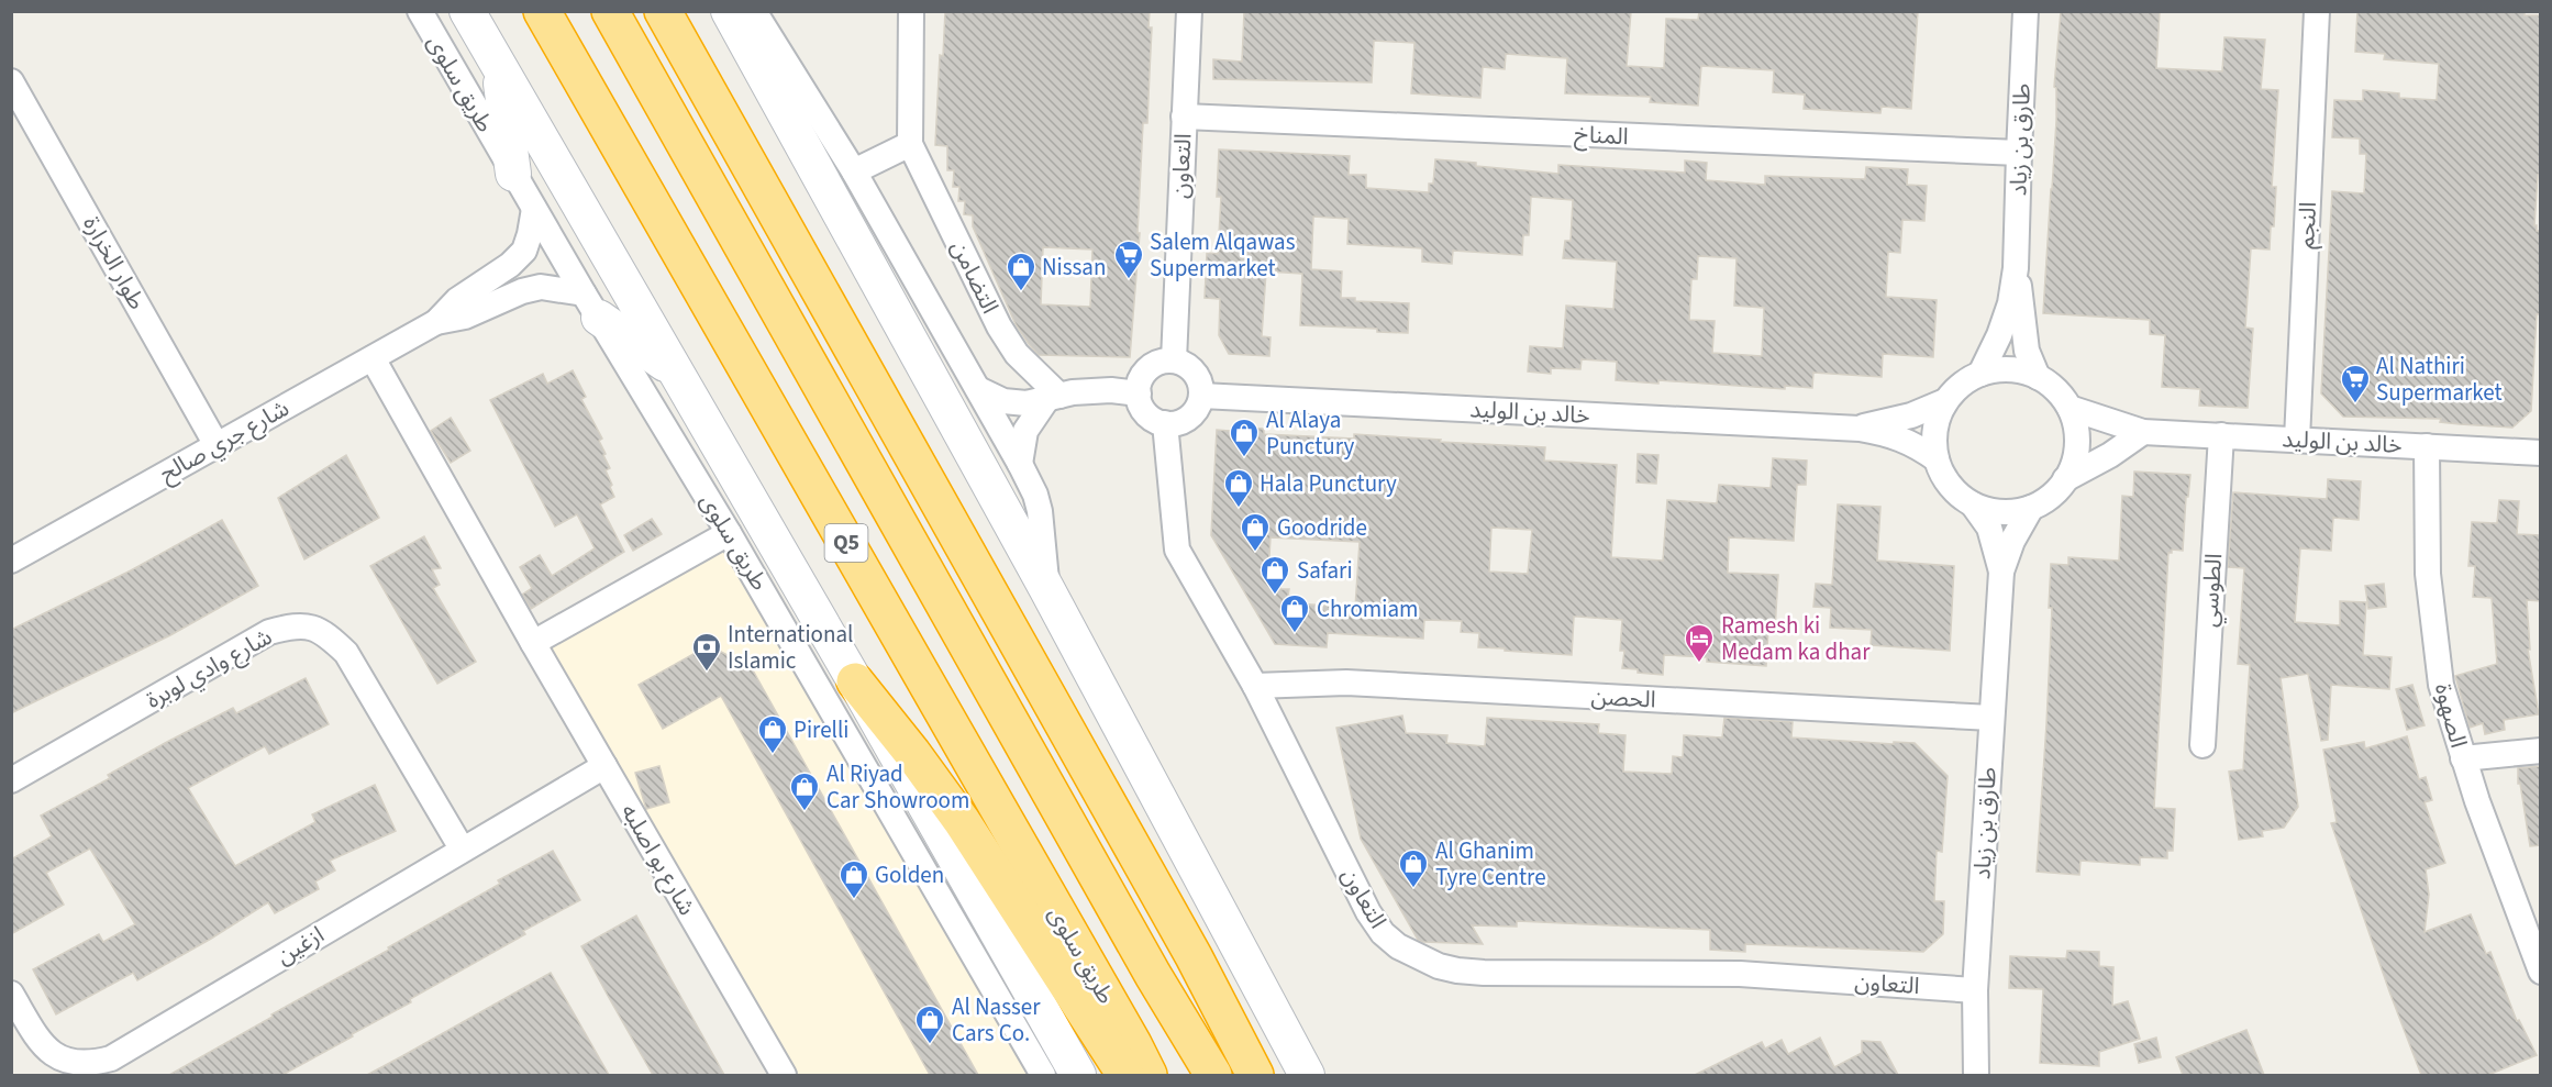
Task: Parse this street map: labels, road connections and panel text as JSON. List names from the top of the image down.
{
  "streets": {
    "highway": ["طريق سلوى", "Q5"],
    "street": [
      "المناخ",
      "طارق بن زياد",
      "التعاون",
      "النجم",
      "طوار الخرارة",
      "التضامن",
      "خالد بن الوليد",
      "شارع جري صالح",
      "الطوسي",
      "شارع وادي لوبرة",
      "الحصن",
      "الصهوة",
      "شارع بو اصلبه",
      "ازغين"
    ]
  },
  "crossings": [
    ["طريق سلوى", "شارع جري صالح"],
    ["المناخ", "طارق بن زياد"],
    ["المناخ", "التعاون"],
    ["طارق بن زياد", "التعاون"],
    ["طارق بن زياد", "خالد بن الوليد"],
    ["طارق بن زياد", "الحصن"],
    ["التعاون", "خالد بن الوليد"],
    ["التعاون", "الحصن"],
    ["النجم", "خالد بن الوليد"],
    ["طوار الخرارة", "شارع جري صالح"],
    ["خالد بن الوليد", "الطوسي"],
    ["خالد بن الوليد", "الصهوة"],
    ["شارع جري صالح", "شارع بو اصلبه"],
    ["شارع وادي لوبرة", "ازغين"],
    ["شارع بو اصلبه", "ازغين"]
  ],
  "places": {
    "supermarket": ["Salem Alqawas Supermarket", "Al Nathiri Supermarket"],
    "shop": [
      "Nissan",
      "Al Alaya Punctury",
      "Hala Punctury",
      "Goodride",
      "Safari",
      "Chromiam",
      "Pirelli",
      "Al Riyad Car Showroom",
      "Al Ghanim Tyre Centre",
      "Golden",
      "Al Nasser Cars Co."
    ],
    "hotel": ["Ramesh ki Medam ka dhar"],
    "bank": ["International Islamic"]
  }
}
